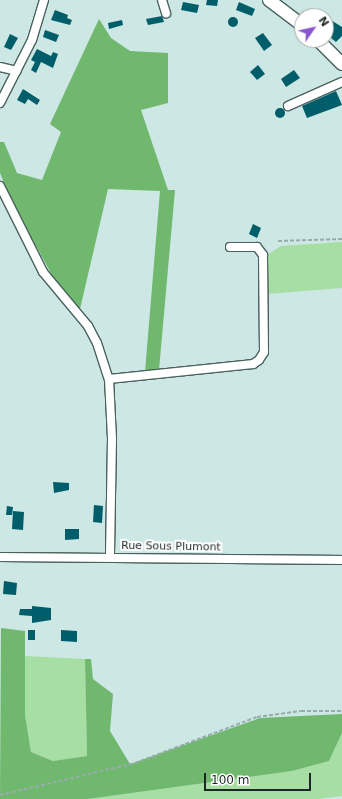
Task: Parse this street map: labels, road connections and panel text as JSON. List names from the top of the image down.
{
  "streets": {
    "street": ["Rue Sous Plumont"]
  },
  "scale_bar": "100 m",
  "north": "top right"
}
